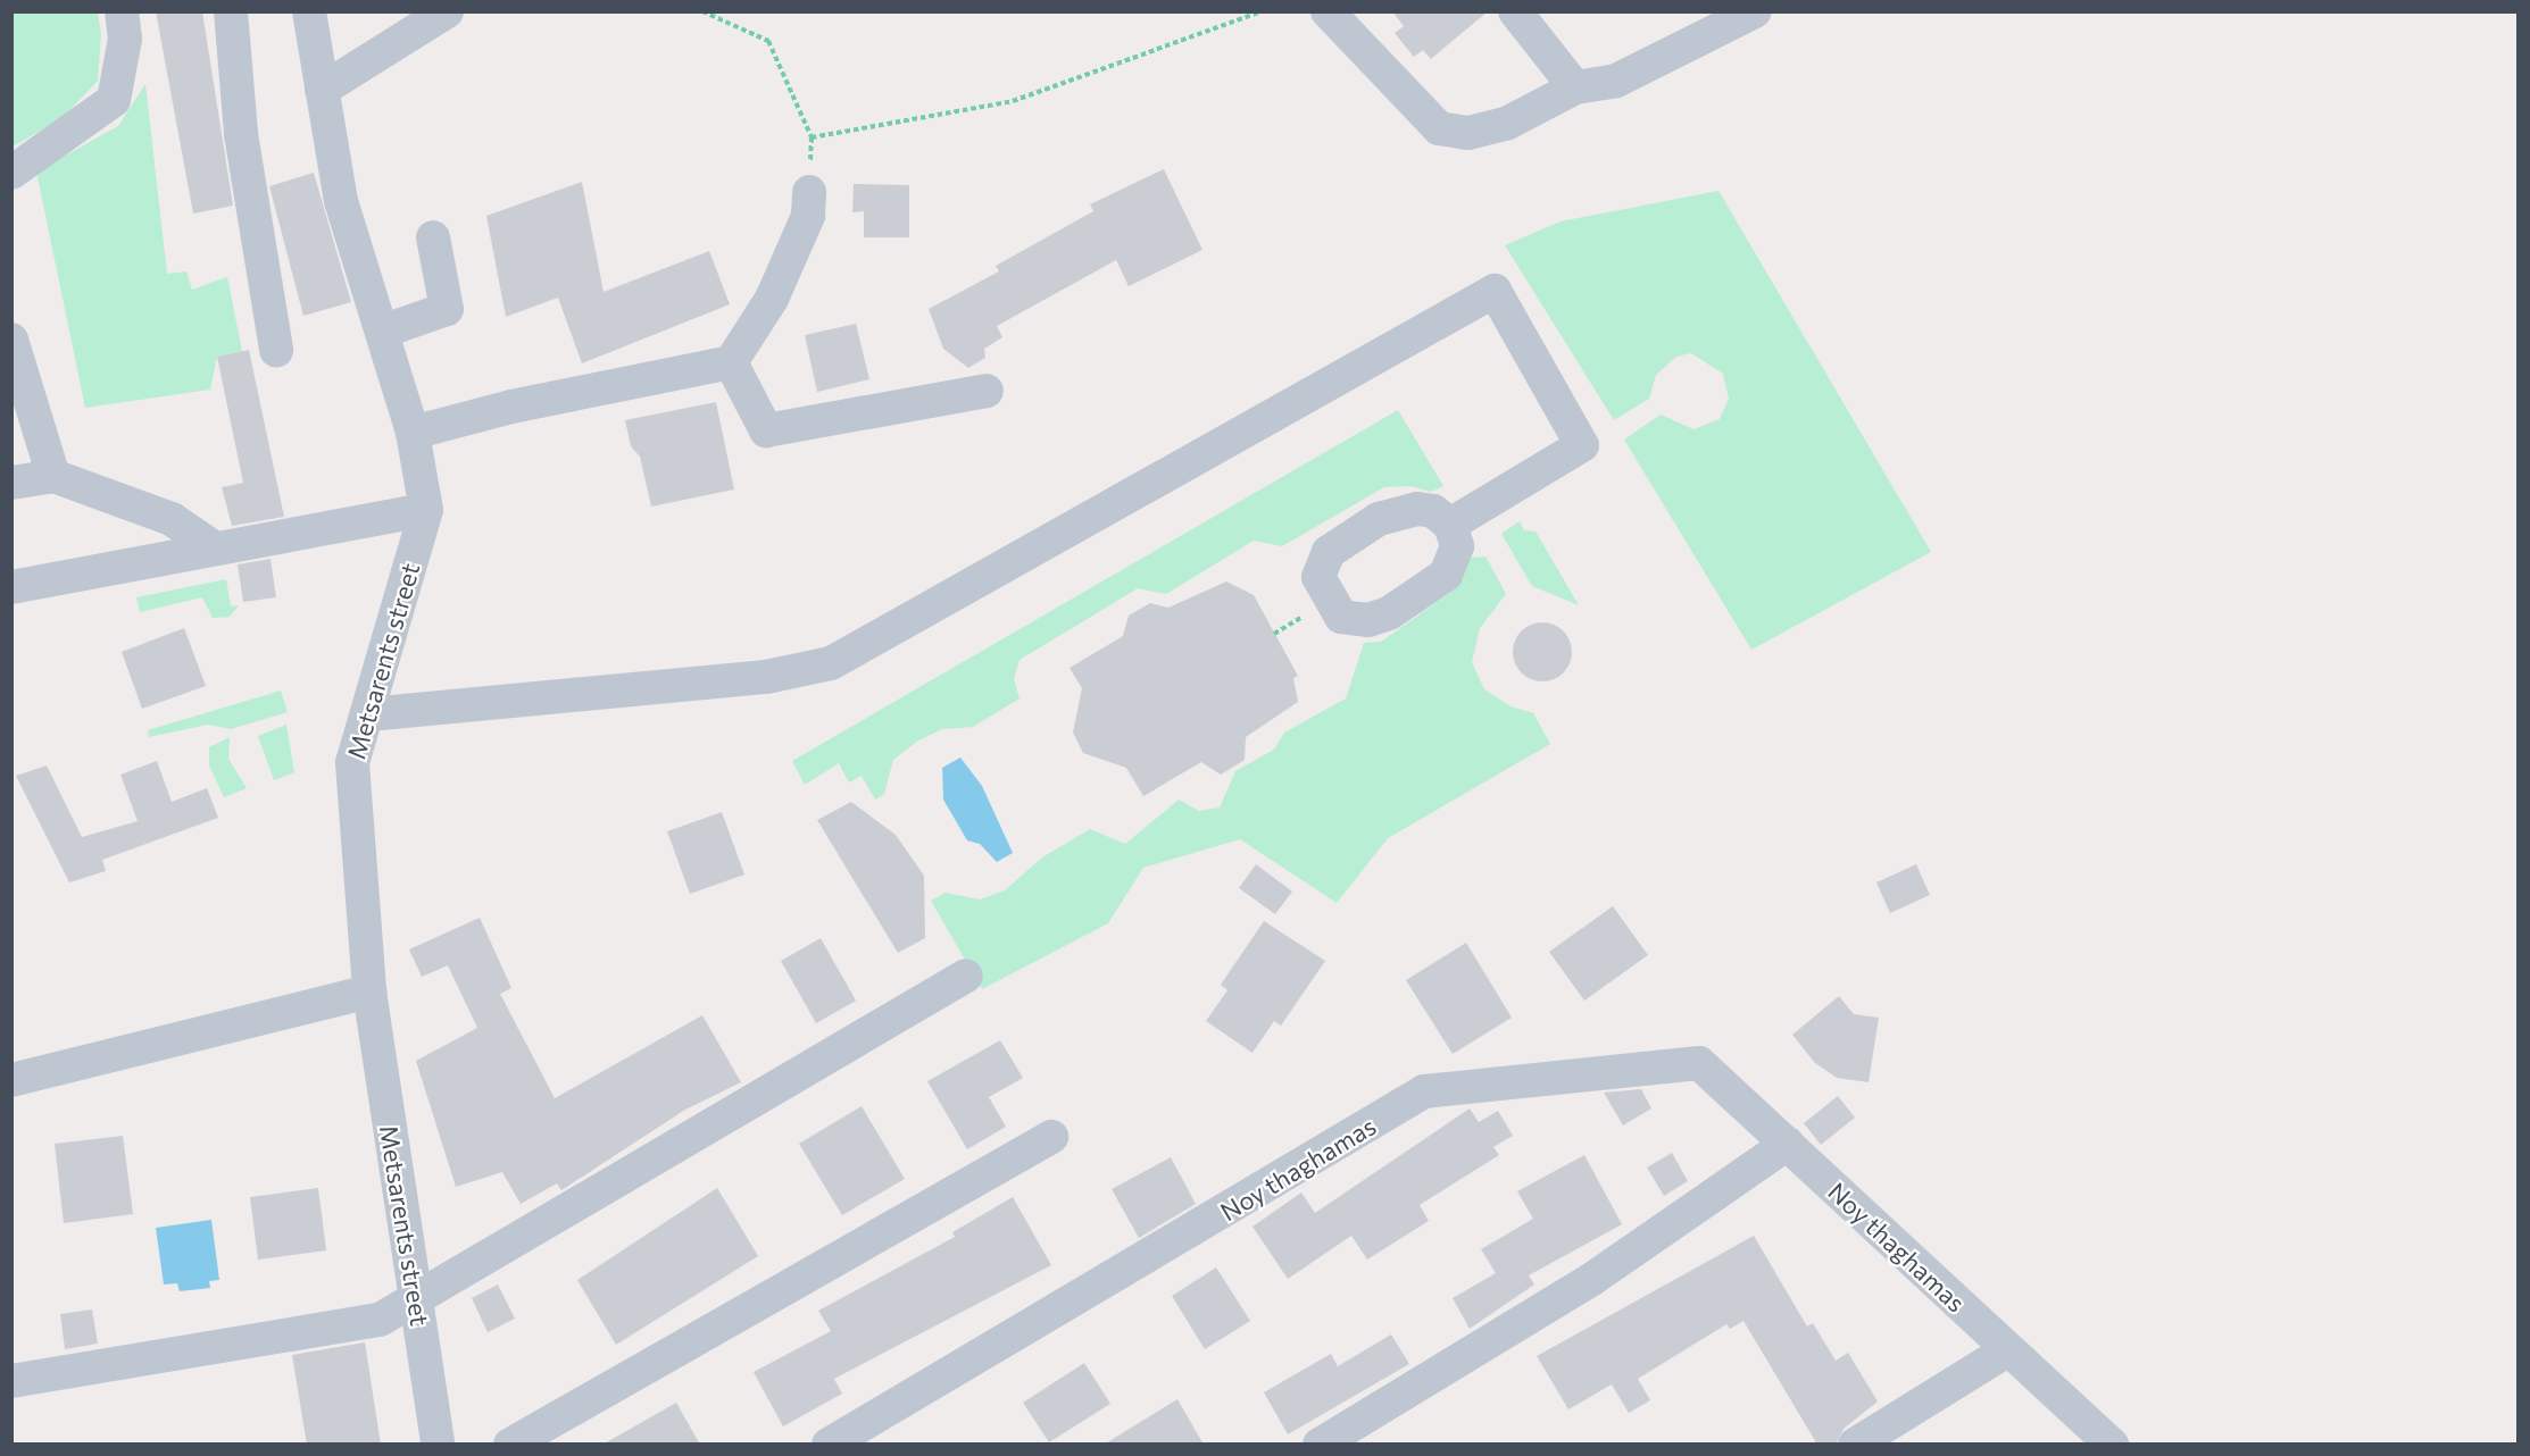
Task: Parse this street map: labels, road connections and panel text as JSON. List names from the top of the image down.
{
  "streets": {
    "street": ["Metsarents street", "Noy thaghamas"]
  }
}
